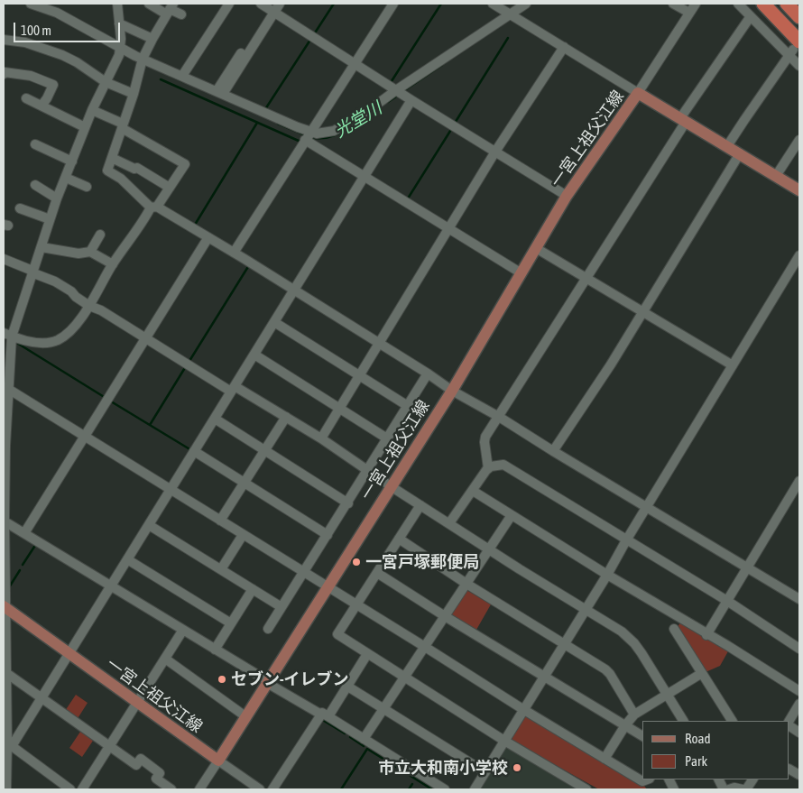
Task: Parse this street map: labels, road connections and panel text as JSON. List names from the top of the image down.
{
  "streets": {
    "main road": ["一宮上祖父江線"]
  },
  "water": ["光堂川"],
  "places": ["一宮戸塚郵便局", "セブン-イレブン", "市立大和南小学校"],
  "legend": ["Road", "Park"],
  "scale_bar": "100 m"
}
